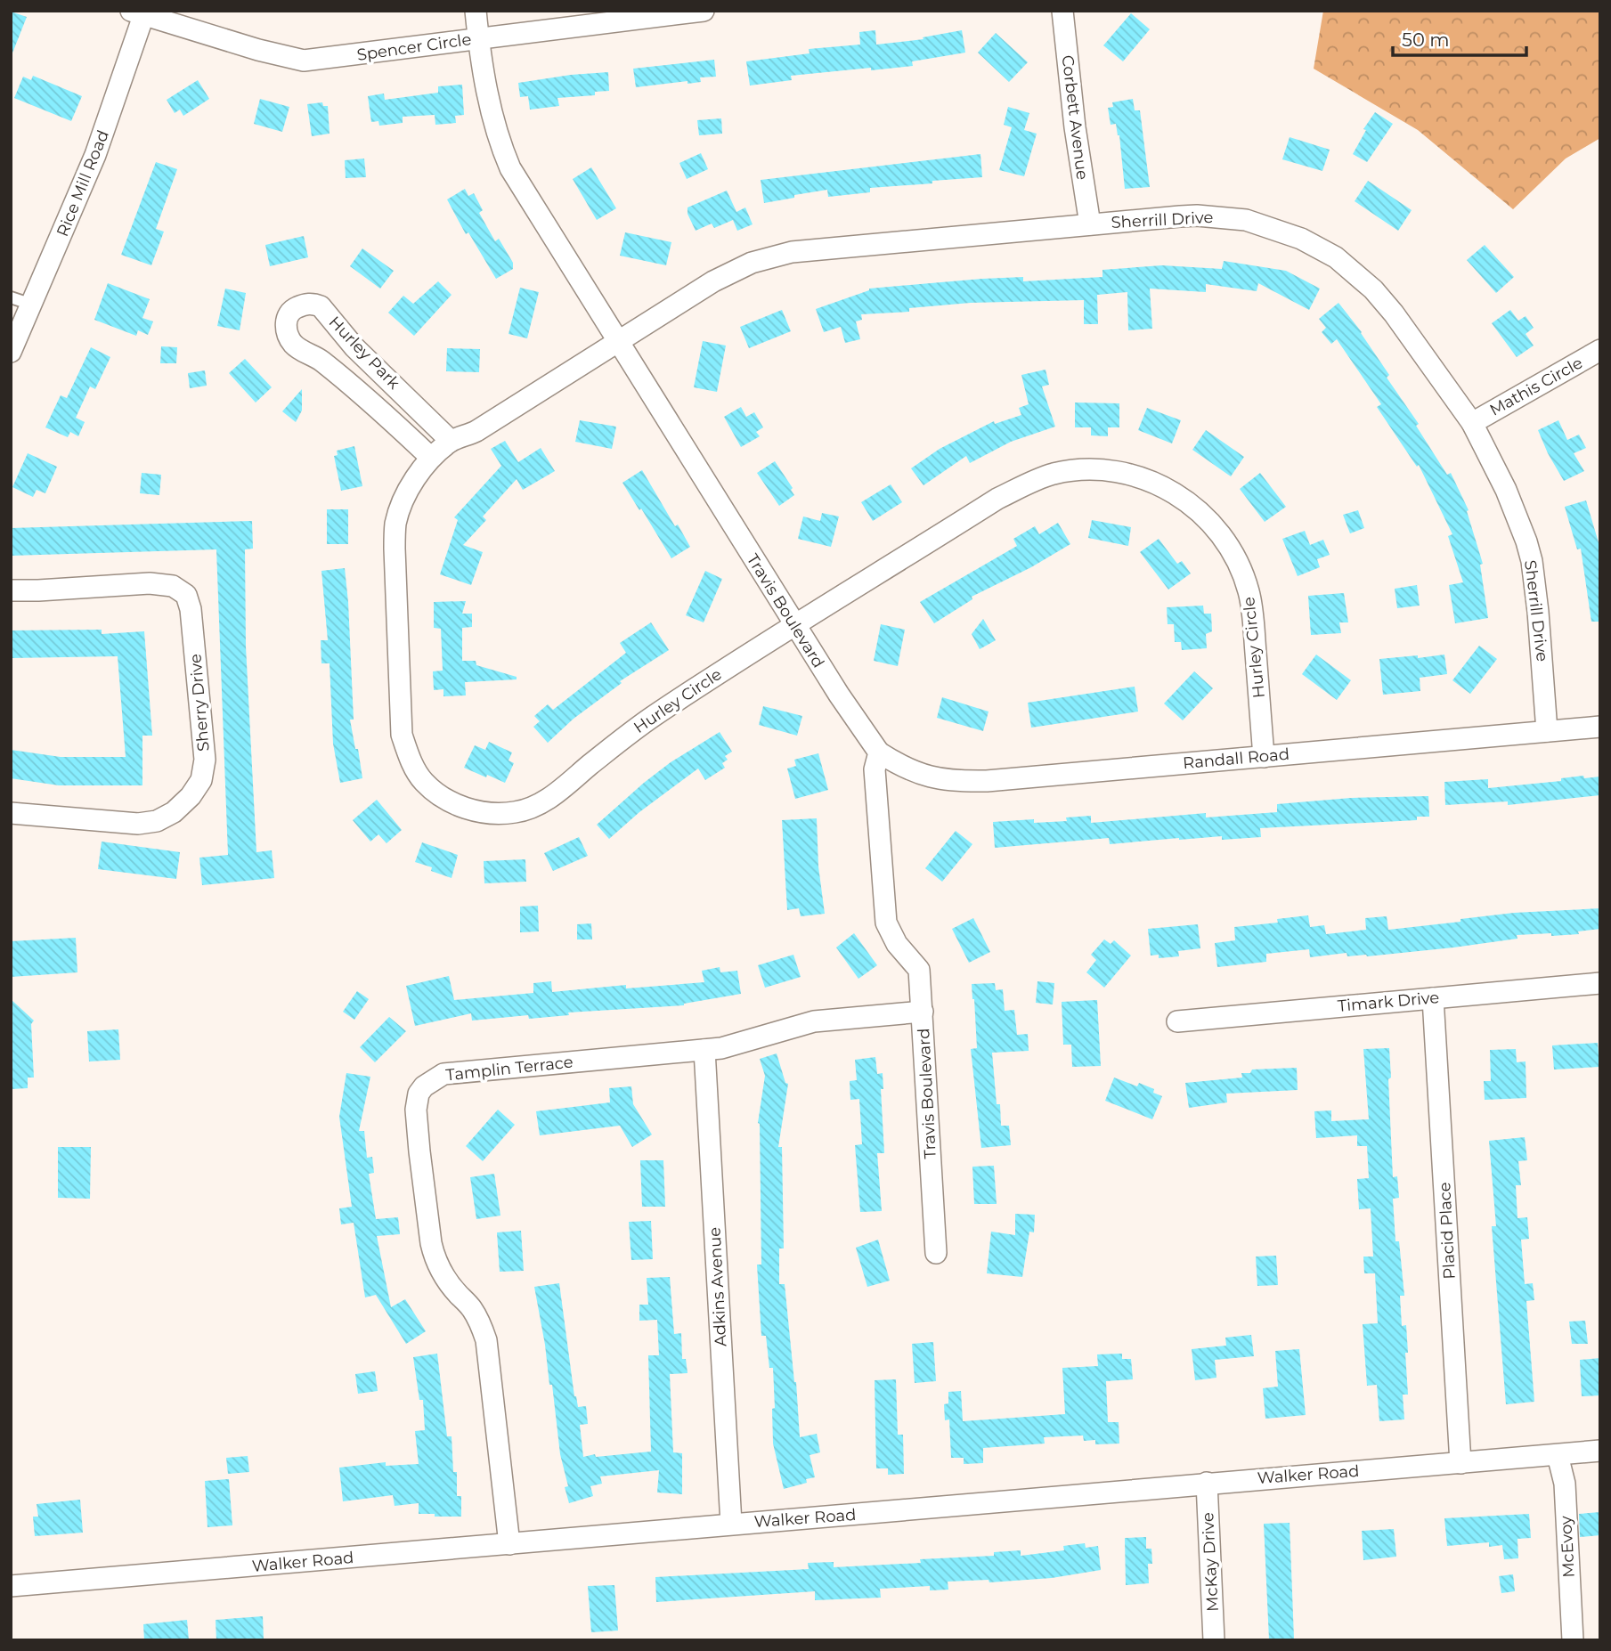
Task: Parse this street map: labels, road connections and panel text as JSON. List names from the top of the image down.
{
  "streets": {
    "street": [
      "Spencer Circle",
      "Corbett Avenue",
      "Rice Mill Road",
      "Sherrill Drive",
      "Hurley Park",
      "Mathis Circle",
      "Travis Boulevard",
      "Hurley Circle",
      "Sherry Drive",
      "Randall Road",
      "Timark Drive",
      "Tamplin Terrace",
      "Placid Place",
      "Adkins Avenue",
      "Walker Road",
      "McEvoy",
      "McKay Drive"
    ]
  },
  "crossings": [
    ["Spencer Circle", "Rice Mill Road"],
    ["Spencer Circle", "Travis Boulevard"],
    ["Corbett Avenue", "Sherrill Drive"],
    ["Sherrill Drive", "Mathis Circle"],
    ["Sherrill Drive", "Travis Boulevard"],
    ["Sherrill Drive", "Hurley Circle"],
    ["Sherrill Drive", "Randall Road"],
    ["Hurley Park", "Hurley Circle"],
    ["Travis Boulevard", "Hurley Circle"],
    ["Travis Boulevard", "Randall Road"],
    ["Travis Boulevard", "Tamplin Terrace"],
    ["Hurley Circle", "Randall Road"],
    ["Timark Drive", "Placid Place"],
    ["Tamplin Terrace", "Adkins Avenue"],
    ["Tamplin Terrace", "Walker Road"],
    ["Placid Place", "Walker Road"],
    ["Adkins Avenue", "Walker Road"],
    ["Walker Road", "McEvoy"],
    ["Walker Road", "McKay Drive"]
  ],
  "scale_bar": "50 m"
}
